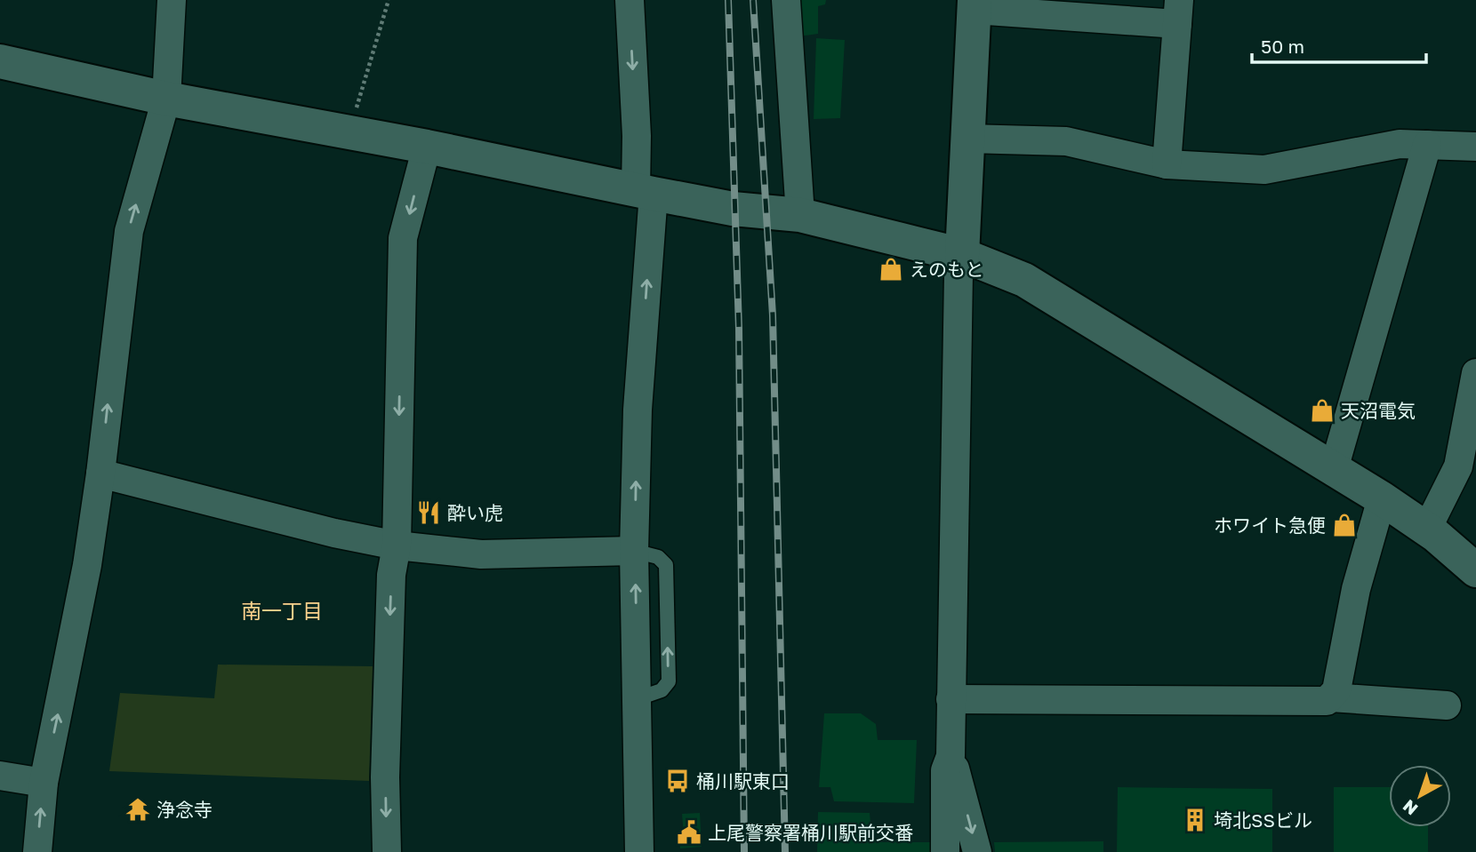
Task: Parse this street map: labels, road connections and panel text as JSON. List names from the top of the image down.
{
  "districts": ["南一丁目"],
  "places": {
    "shop": ["えのもと", "天沼電気", "ホワイト急便"],
    "restaurant": ["酔い虎"],
    "bus stop": ["桶川駅東口"],
    "temple": ["浄念寺"],
    "building": ["埼北SSビル"],
    "public building": ["上尾警察署桶川駅前交番"]
  },
  "scale_bar": "50 m",
  "north": "bottom left"
}
